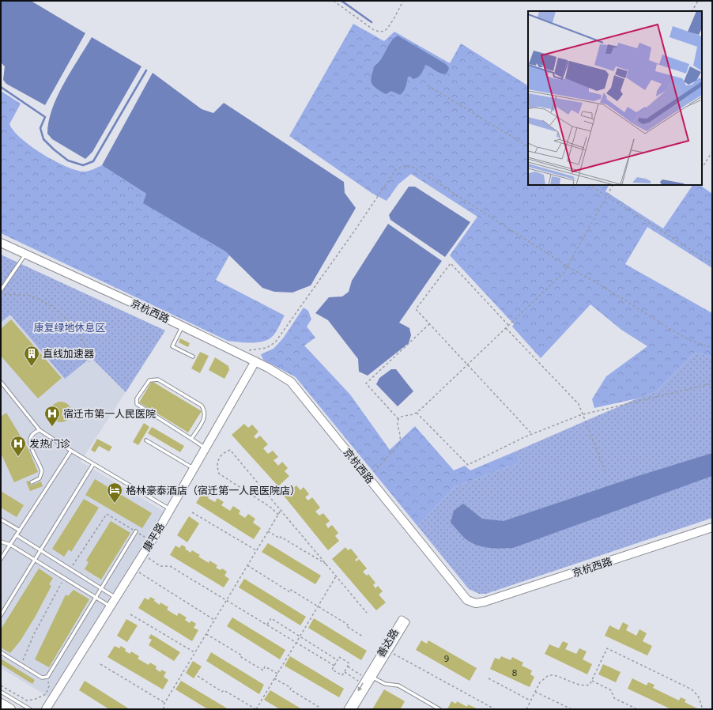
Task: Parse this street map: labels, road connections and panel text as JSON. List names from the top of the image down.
{
  "streets": {
    "street": ["京杭西路", "康平路", "善达路"]
  },
  "crossings": [
    ["京杭西路", "康平路"]
  ],
  "parks": ["康复绿地休息区"],
  "places": {
    "building": ["直线加速器"],
    "hospital": ["宿迁市第一人民医院", "发热门诊"],
    "hotel": ["格林豪泰酒店（宿迁第一人民医院店）"]
  },
  "house_numbers": ["9", "8"]
}
